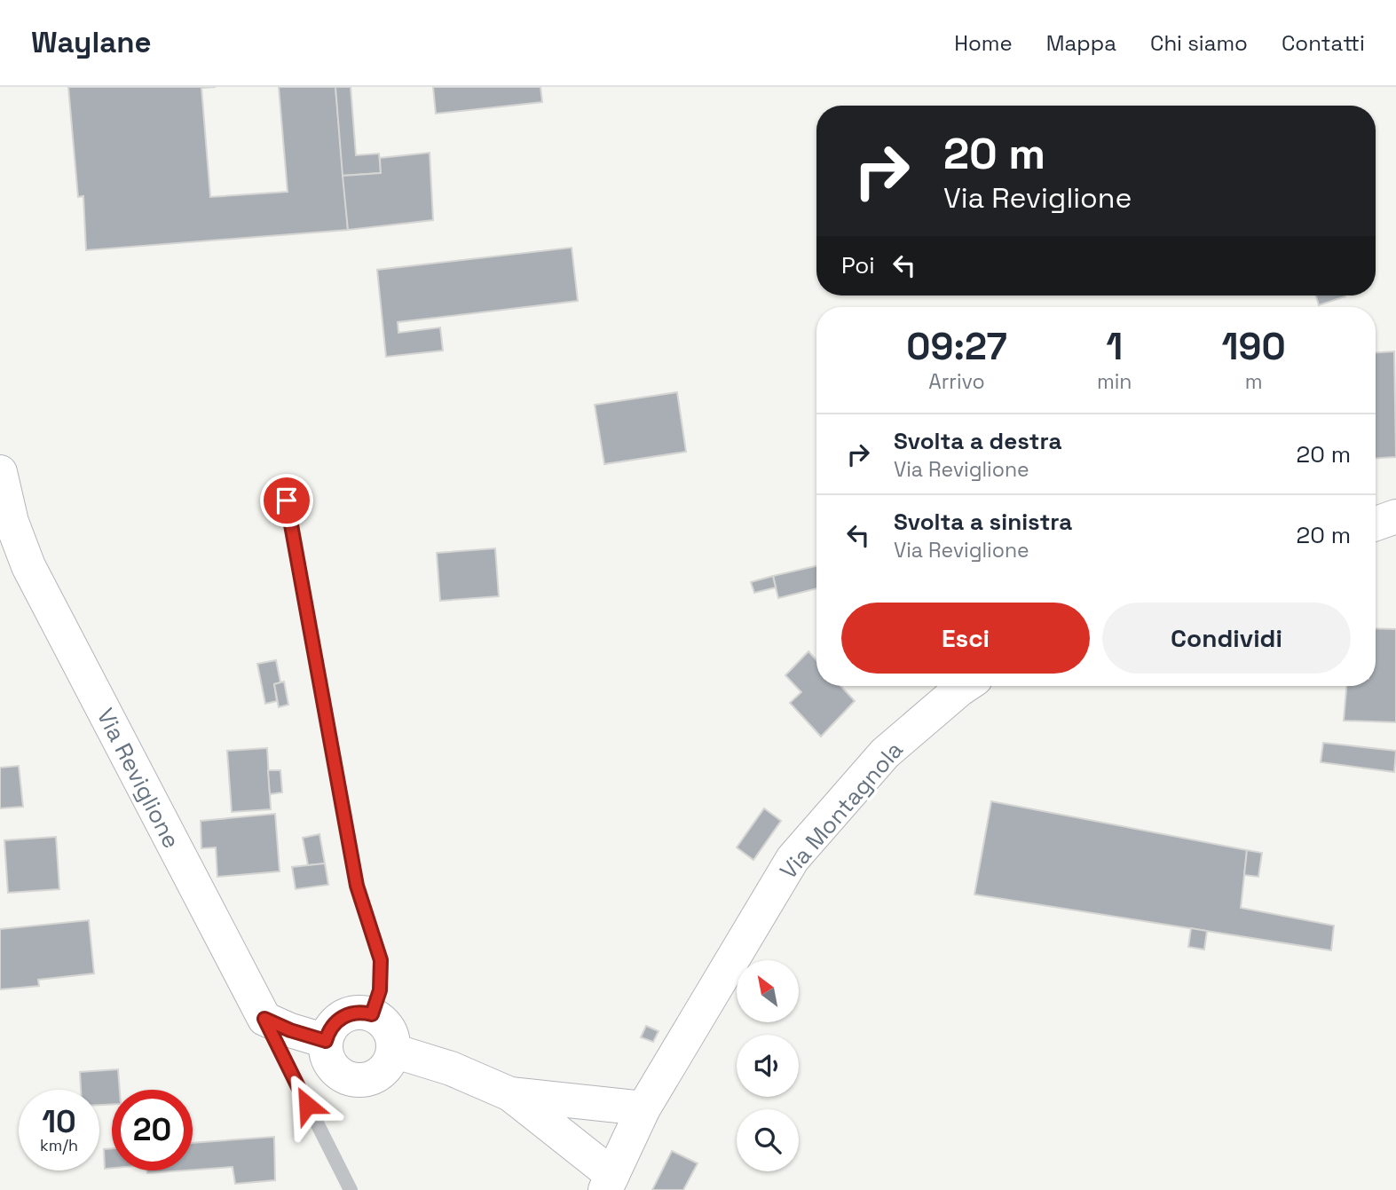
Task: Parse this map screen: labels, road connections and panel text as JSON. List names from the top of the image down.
{
  "streets": {
    "street": ["Via Reviglione", "Via Montagnola"]
  },
  "north": "top left",
  "page": {
    "header": "Waylane",
    "nav": [
      "Home",
      "Mappa",
      "Chi siamo",
      "Contatti"
    ],
    "turn": ["20 m", "Via Reviglione"],
    "then": "Poi",
    "eta": [
      "09:27",
      "Arrivo",
      "1",
      "min",
      "190",
      "m"
    ],
    "list": [
      {
        "name": "Svolta a destra",
        "note": "Via Reviglione",
        "value": "20 m"
      },
      {
        "name": "Svolta a sinistra",
        "note": "Via Reviglione",
        "value": "20 m"
      }
    ],
    "buttons": ["Esci", "Condividi"],
    "speed": "10 km/h",
    "limit": "20"
  }
}
